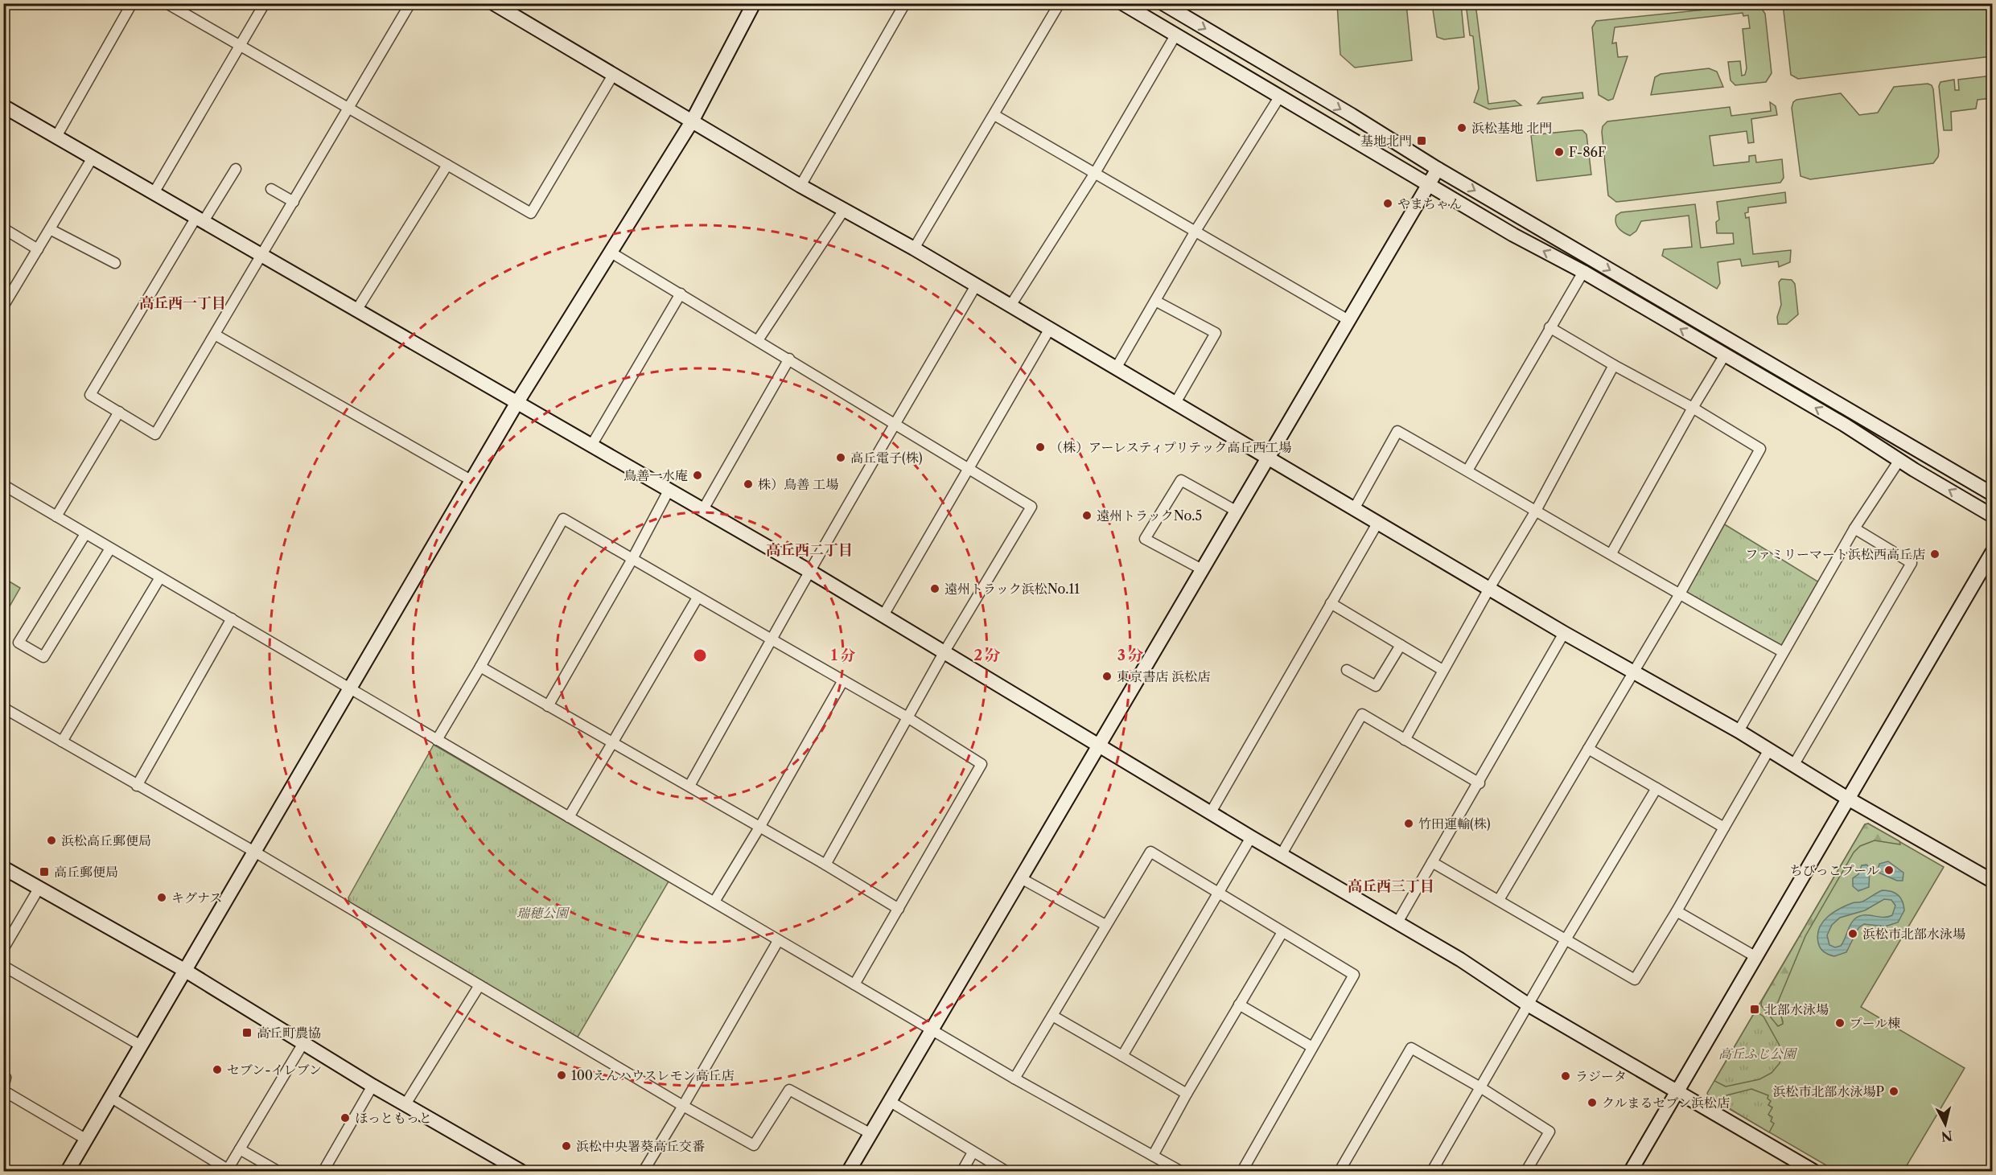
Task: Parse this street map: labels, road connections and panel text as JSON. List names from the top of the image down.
{
  "districts": ["高丘西一丁目", "高丘西二丁目", "高丘西三丁目"],
  "parks": ["瑞穂公園", "高丘ふじ公園"],
  "places": {
    "other": [
      "浜松基地 北門",
      "F-86F",
      "やまちゃん",
      "（株）アーレスティプリテック高丘西工場",
      "高丘電子(株)",
      "鳥善一水庵",
      "株）鳥善 工場",
      "遠州トラックNo.5",
      "ファミリーマート浜松西高丘店",
      "遠州トラック浜松No.11",
      "東京書店 浜松店",
      "竹田運輸(株)",
      "浜松高丘郵便局",
      "ちびっこプール",
      "キグナス",
      "浜松市北部水泳場",
      "プール棟",
      "セブン-イレブン",
      "100えんハウスレモン高丘店",
      "ラジータ",
      "浜松市北部水泳場P",
      "クルまるセブン浜松店",
      "ほっともっと",
      "浜松中央署葵高丘交番"
    ],
    "transit": [
      "基地北門",
      "高丘郵便局",
      "北部水泳場",
      "高丘町農協"
    ]
  },
  "north": "bottom",
  "rings": ["1 分", "2 分", "3 分"]
}
